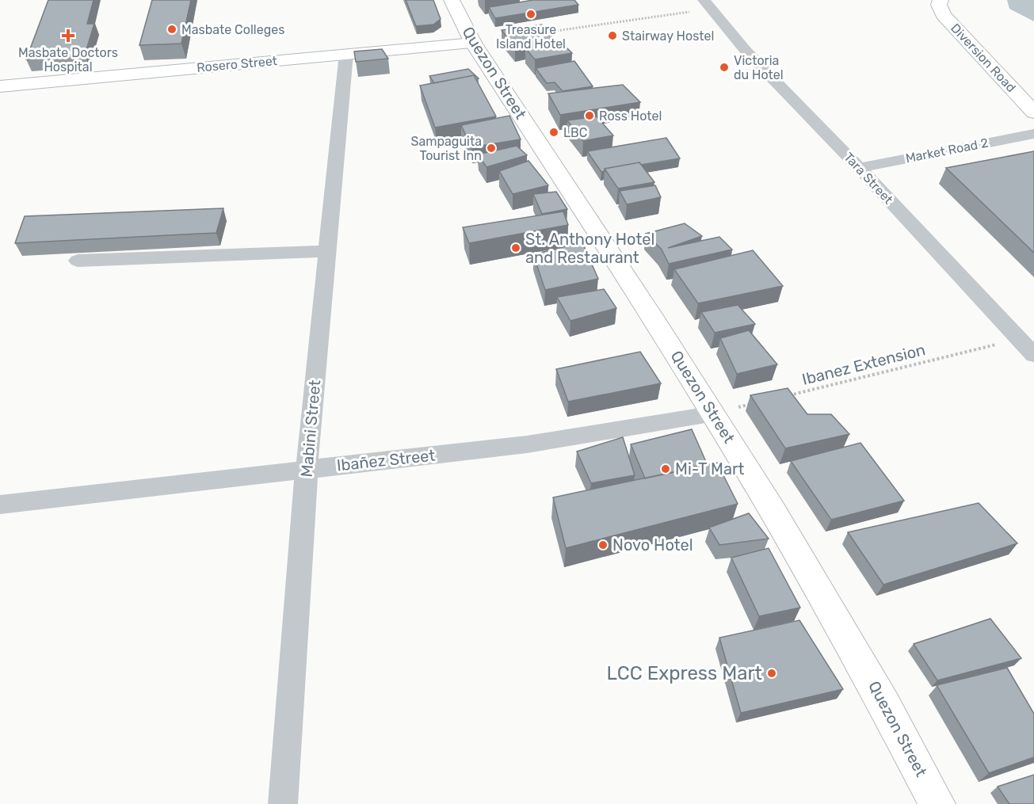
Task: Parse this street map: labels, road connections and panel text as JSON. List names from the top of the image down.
{
  "streets": {
    "main road": ["Diversion Road", "Rosero Street", "Quezon Street"],
    "street": [
      "Market Road 2",
      "Tara Street",
      "Mabini Street",
      "Ibañez Street"
    ],
    "path": ["Ibanez Extension"]
  },
  "crossings": [
    ["Rosero Street", "Quezon Street"],
    ["Rosero Street", "Mabini Street"],
    ["Quezon Street", "Ibañez Street"],
    ["Market Road 2", "Tara Street"],
    ["Tara Street", "Ibanez Extension"],
    ["Mabini Street", "Ibañez Street"]
  ],
  "places": {
    "other": [
      "Treasure Island Hotel",
      "Masbate Colleges",
      "Stairway Hostel",
      "Victoria du Hotel",
      "Ross Hotel",
      "LBC",
      "Sampaguita Tourist Inn",
      "St. Anthony Hotel and Restaurant",
      "Mi-T Mart",
      "Novo Hotel",
      "LCC Express Mart"
    ],
    "health": ["Masbate Doctors Hospital"]
  }
}
